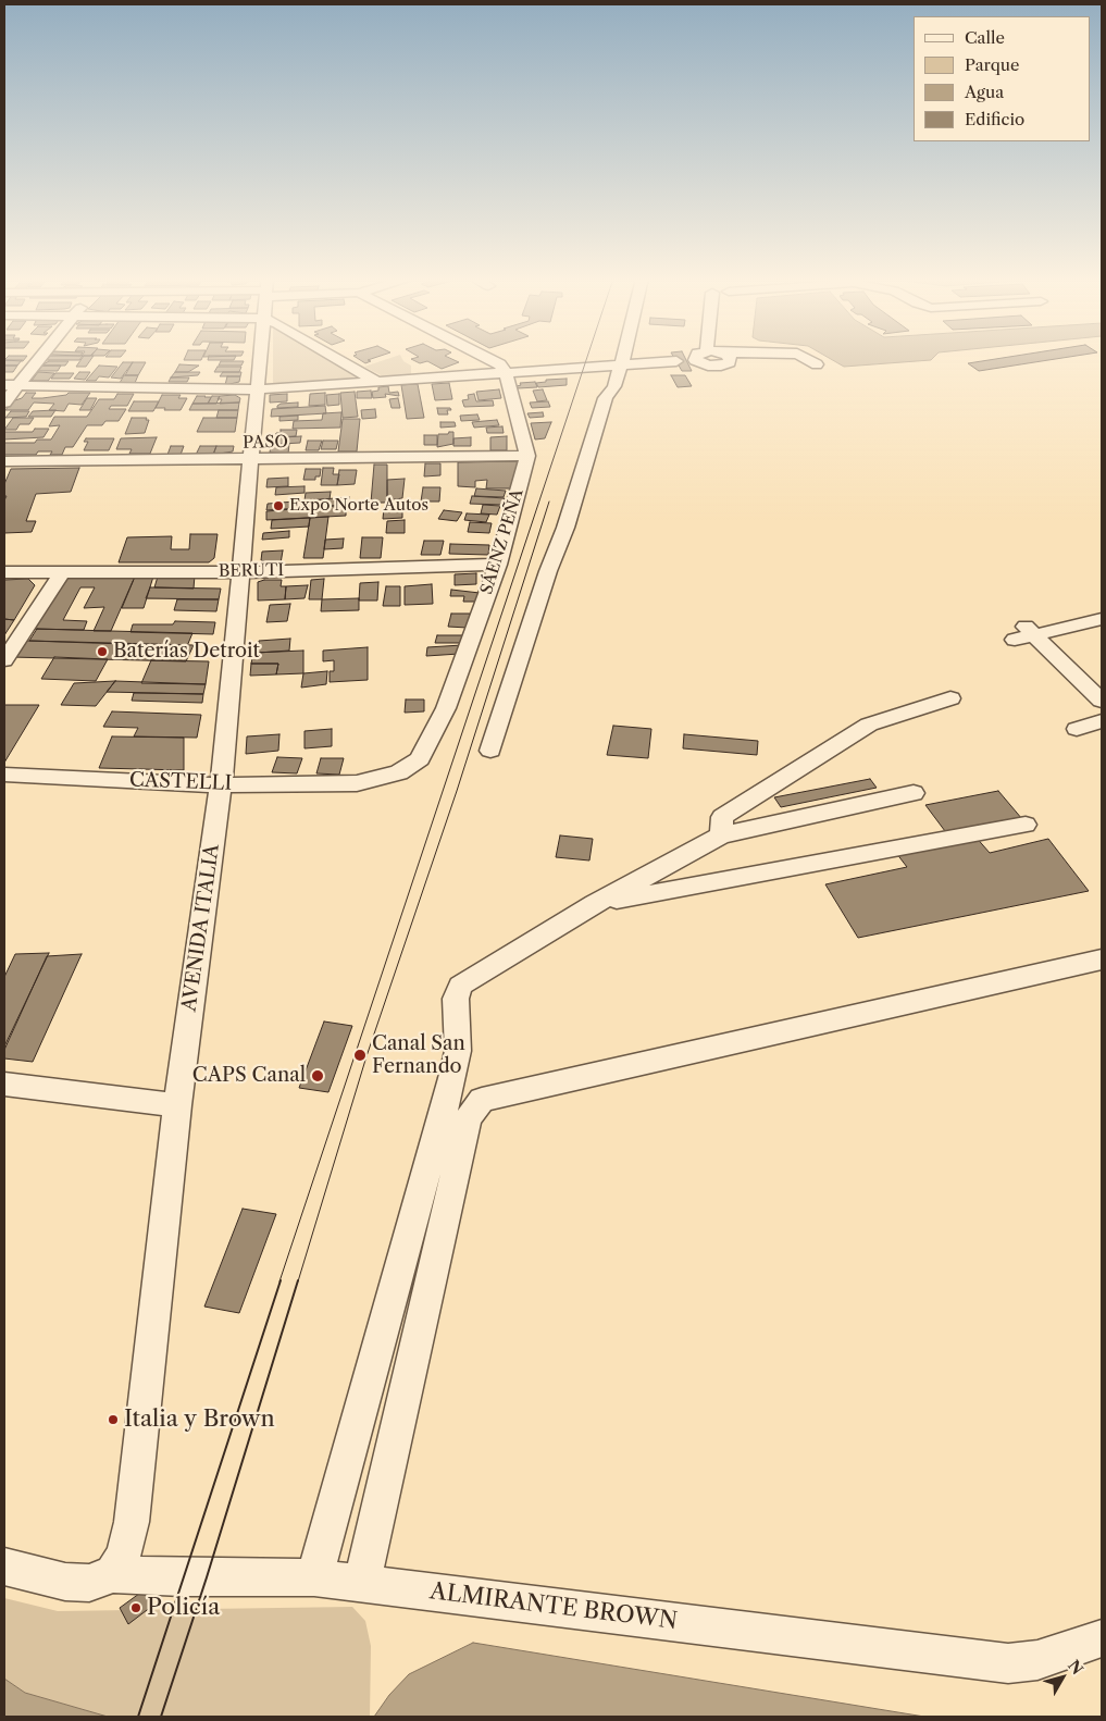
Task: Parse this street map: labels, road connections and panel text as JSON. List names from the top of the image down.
{
  "streets": {
    "street": [
      "PASO",
      "SÁENZ PEÑA",
      "BERUTI",
      "CASTELLI",
      "AVENIDA ITALIA",
      "ALMIRANTE BROWN"
    ]
  },
  "crossings": [
    ["PASO", "SÁENZ PEÑA"],
    ["PASO", "AVENIDA ITALIA"],
    ["SÁENZ PEÑA", "BERUTI"],
    ["SÁENZ PEÑA", "CASTELLI"],
    ["BERUTI", "AVENIDA ITALIA"],
    ["CASTELLI", "AVENIDA ITALIA"],
    ["AVENIDA ITALIA", "ALMIRANTE BROWN"]
  ],
  "places": [
    "Expo Norte Autos",
    "Baterías Detroit",
    "Canal San Fernando",
    "CAPS Canal",
    "Italia y Brown",
    "Policía"
  ],
  "legend": [
    "Calle",
    "Parque",
    "Agua",
    "Edificio"
  ],
  "north": "top right"
}
